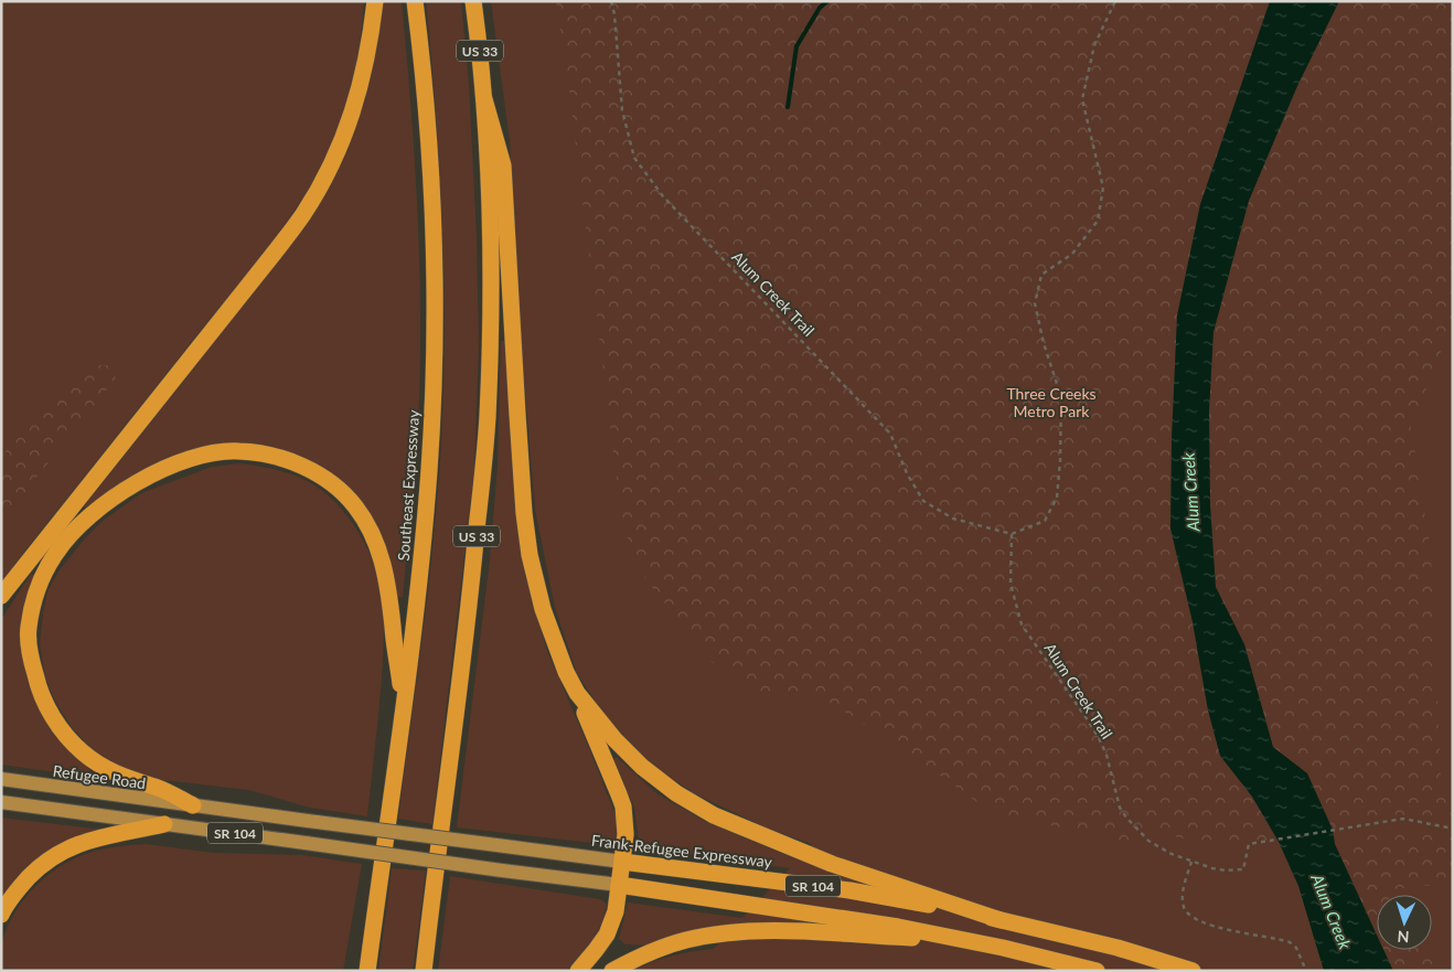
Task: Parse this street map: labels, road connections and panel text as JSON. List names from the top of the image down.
{
  "streets": {
    "highway": [
      "US 33",
      "Southeast Expressway",
      "SR 104",
      "Frank-Refugee Expressway"
    ],
    "main road": ["Refugee Road"],
    "path": ["Alum Creek Trail"]
  },
  "crossings": [
    ["Refugee Road", "Frank-Refugee Expressway"]
  ],
  "water": ["Alum Creek"],
  "parks": ["Three Creeks Metro Park"],
  "north": "bottom"
}
